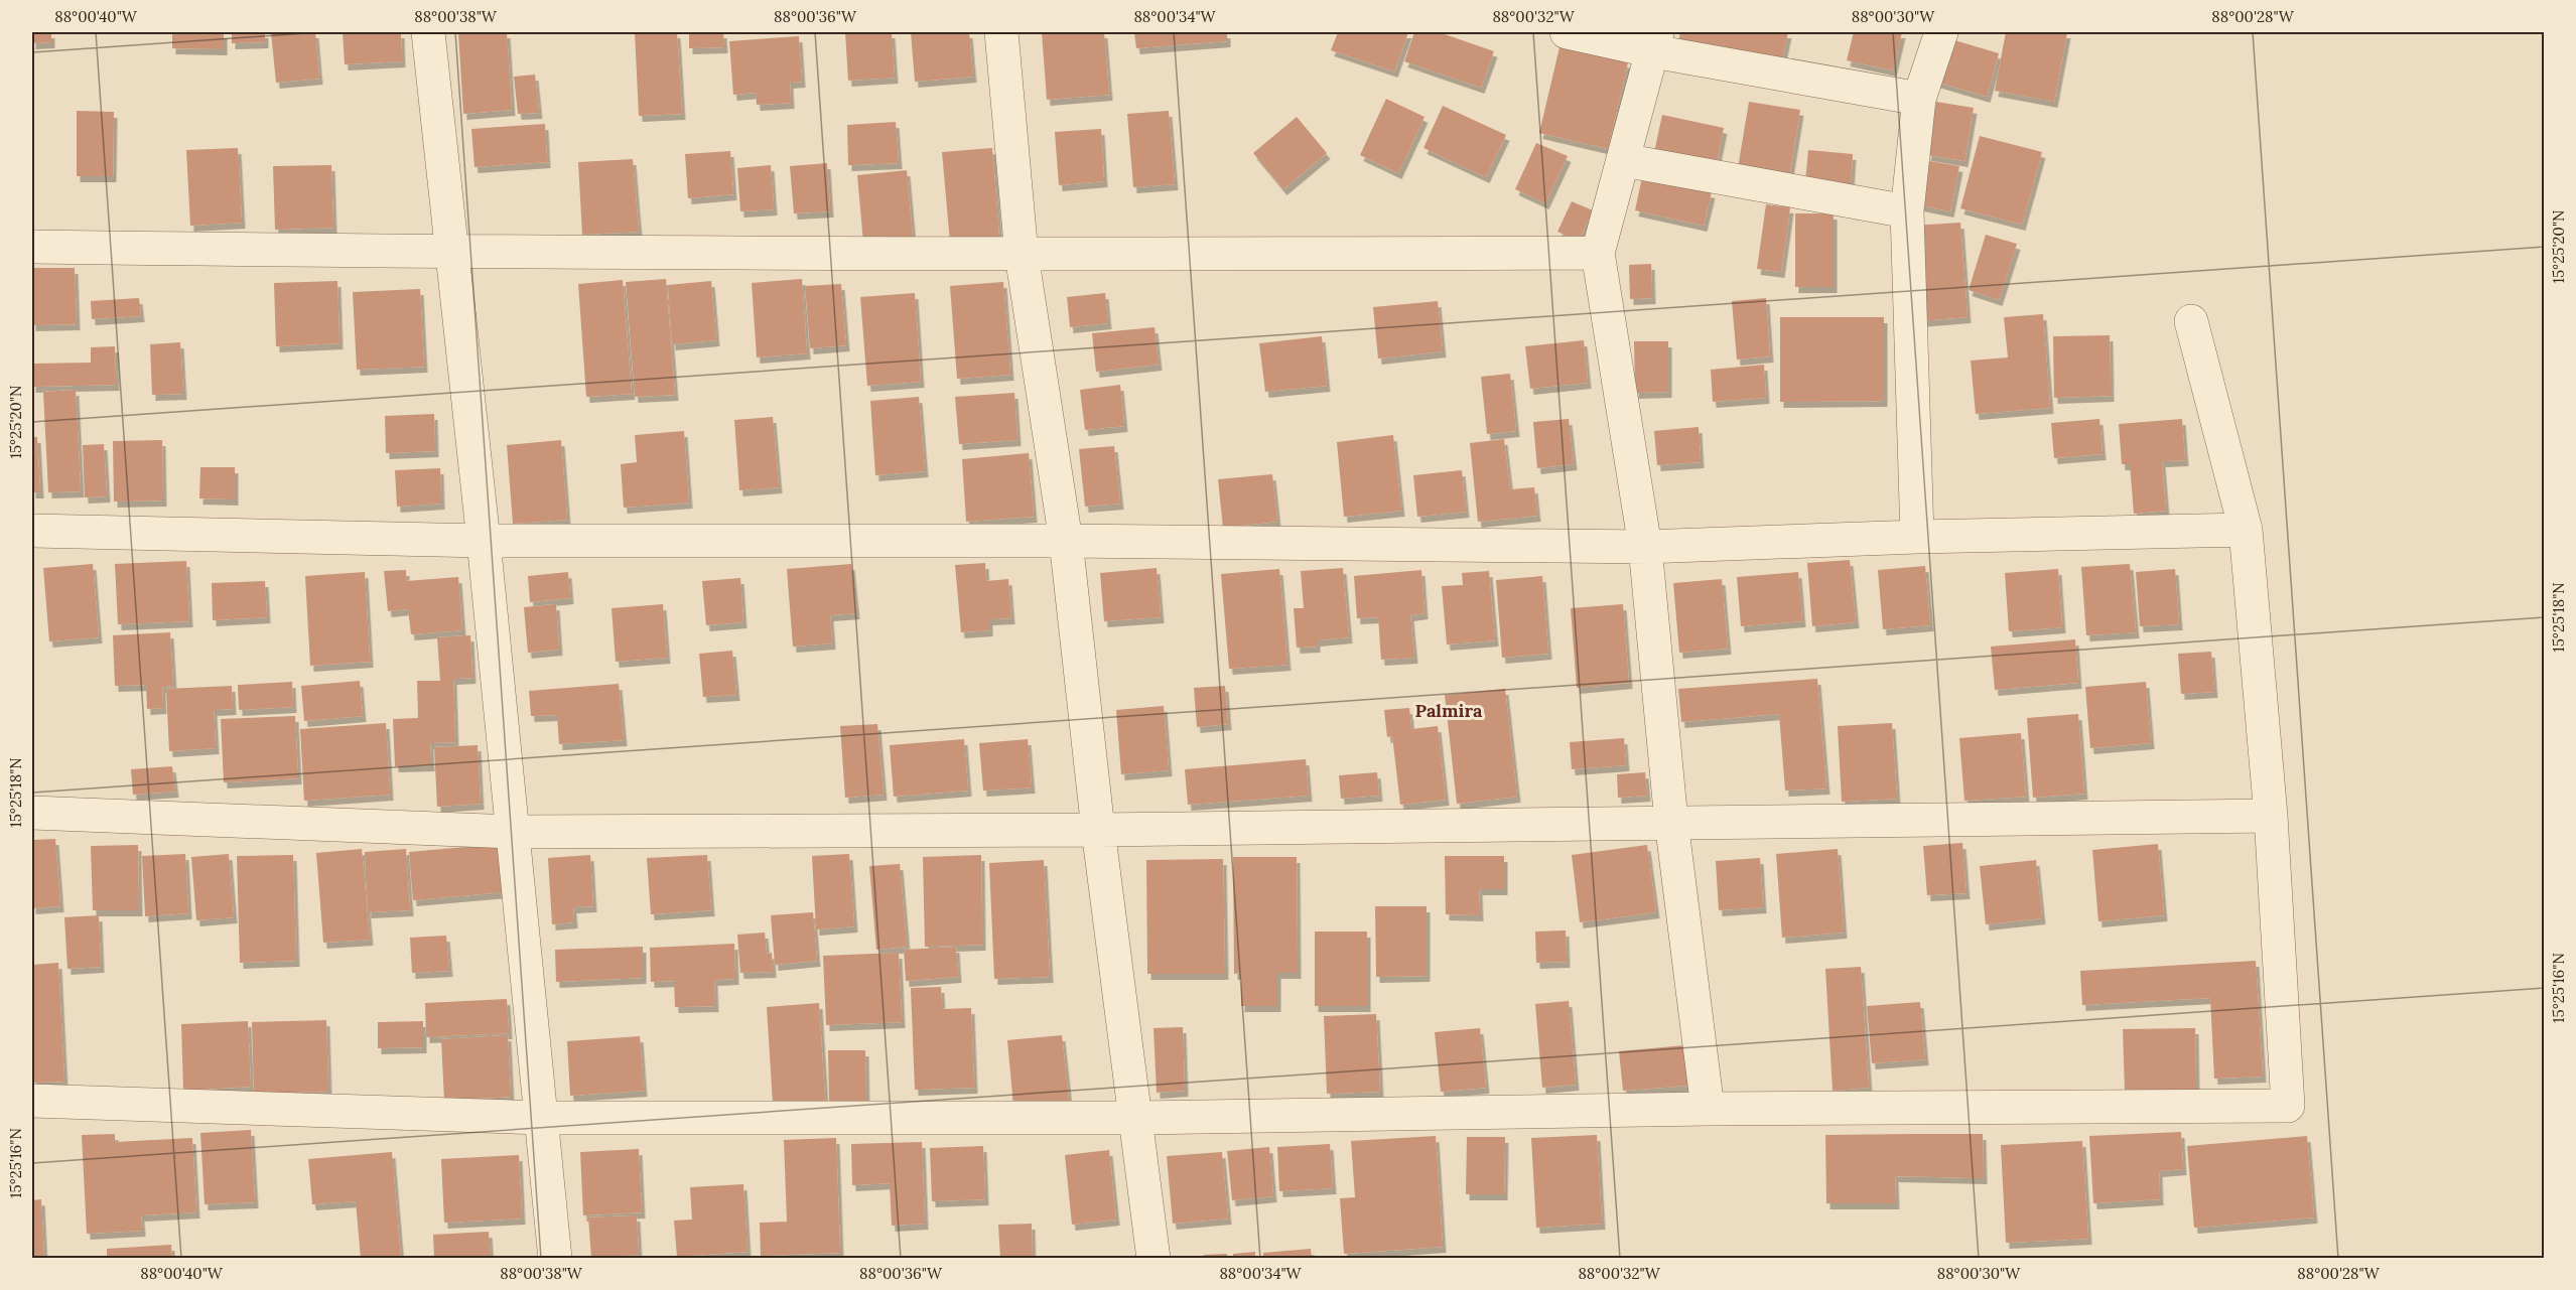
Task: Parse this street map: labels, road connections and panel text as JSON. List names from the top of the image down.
{
  "districts": ["Palmira"],
  "coordinates": [
    "88°00'40\"W",
    "88°00'38\"W",
    "88°00'36\"W",
    "88°00'34\"W",
    "88°00'32\"W",
    "88°00'30\"W",
    "88°00'28\"W",
    "15°25'20\"N",
    "15°25'18\"N",
    "15°25'16\"N"
  ]
}
